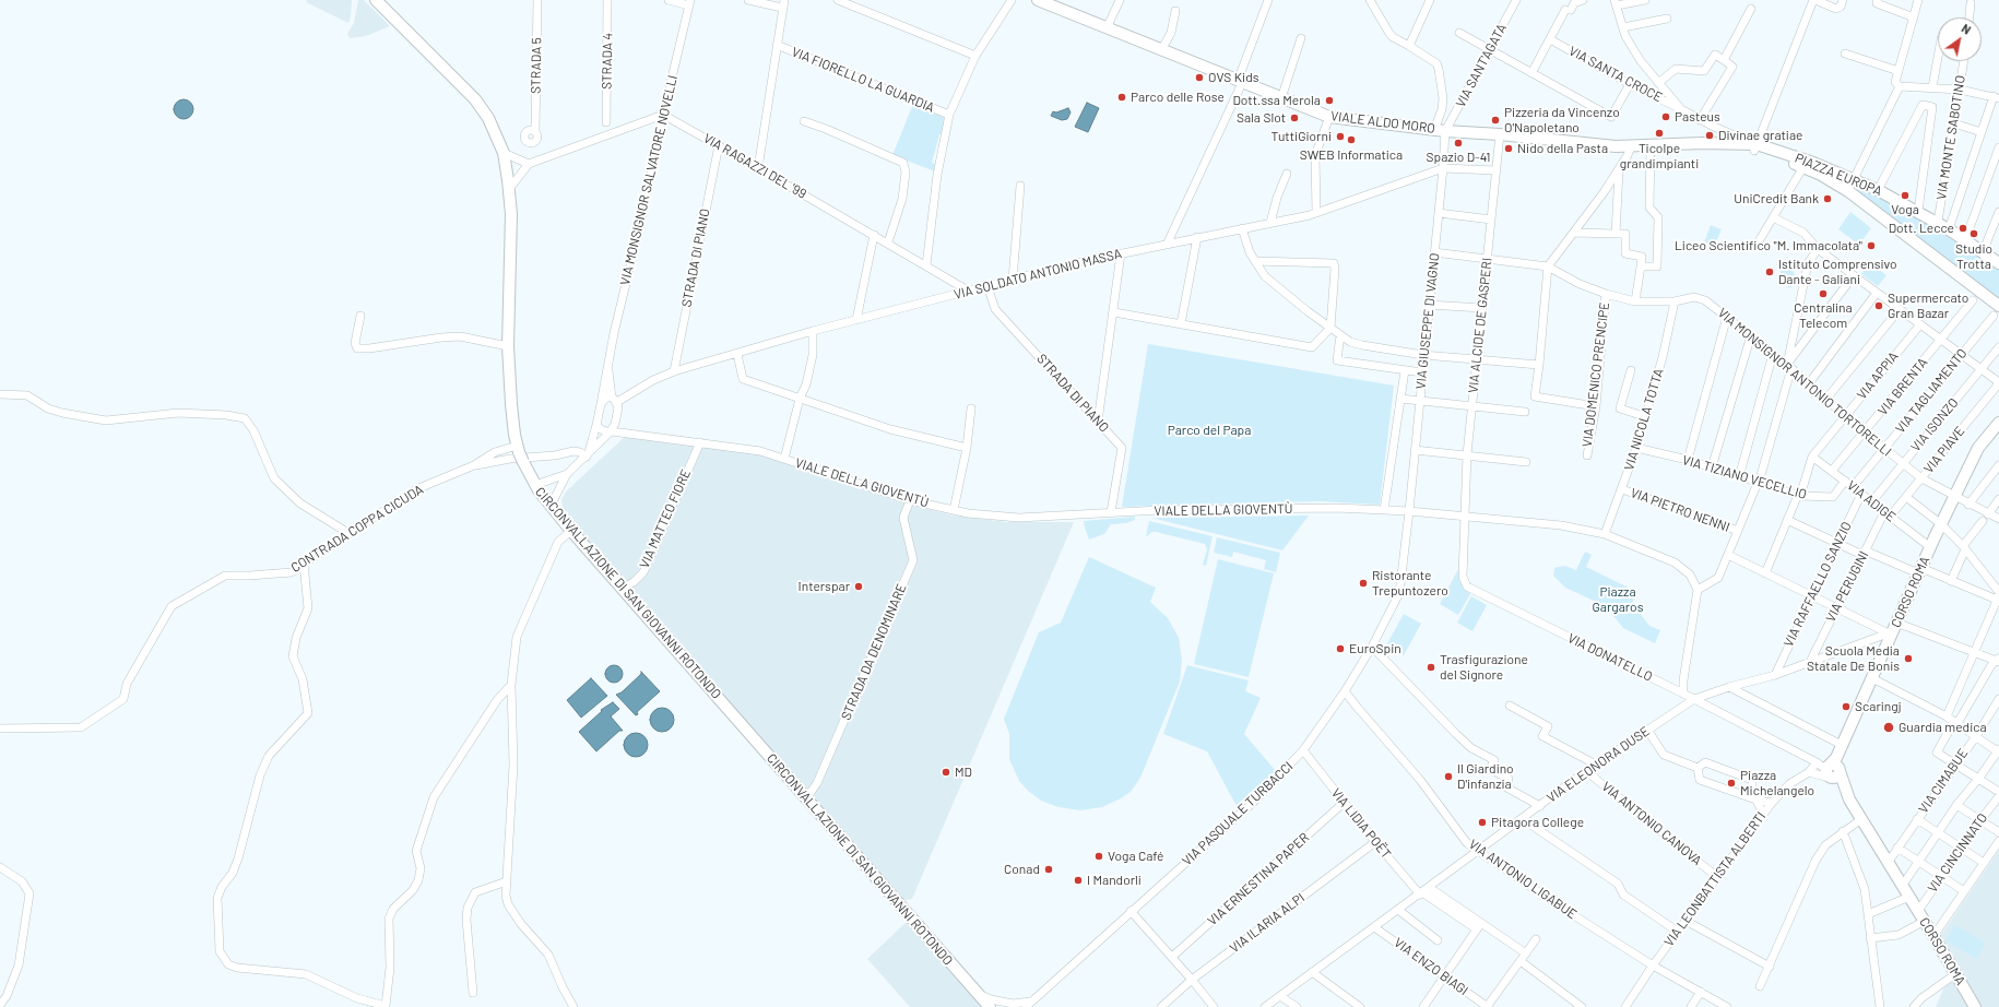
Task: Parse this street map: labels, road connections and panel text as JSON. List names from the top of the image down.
{
  "streets": {
    "main road": [
      "VIALE ALDO MORO",
      "PIAZZA EUROPA",
      "CORSO ROMA",
      "CIRCONVALLAZIONE DI SAN GIOVANNI ROTONDO"
    ],
    "street": [
      "STRADA 4",
      "STRADA 5",
      "VIA SANT'AGATA",
      "VIA SANTA CROCE",
      "VIA FIORELLO LA GUARDIA",
      "VIA MONTE SABOTINO",
      "VIA RAGAZZI DEL '99",
      "VIA MONSIGNOR SALVATORE NOVELLI",
      "STRADA DI PIANO",
      "VIA SOLDATO ANTONIO MASSA",
      "VIA GIUSEPPE DI VAGNO",
      "VIA ALCIDE DE GASPERI",
      "VIA DOMENICO PRENCIPE",
      "VIA APPIA",
      "VIA MONSIGNOR ANTONIO TORTORELLI",
      "VIA BRENTA",
      "VIA TAGLIAMENTO",
      "VIA NICOLA TOTTA",
      "VIA ISONZO",
      "VIA PIAVE",
      "VIA TIZIANO VECELLIO",
      "VIALE DELLA GIOVENTÙ",
      "VIA ADIGE",
      "VIA PIETRO NENNI",
      "VIA MATTEO FIORE",
      "CONTRADA COPPA CICUDA",
      "VIA RAFFAELLO SANZIO",
      "VIA PERUGINI",
      "STRADA DA DENOMINARE",
      "VIA DONATELLO",
      "VIA ELEONORA DUSE",
      "VIA CIMABUE",
      "VIA PASQUALE TURBACCI",
      "VIA LIDIA POËT",
      "VIA ANTONIO CANOVA",
      "VIA CINCINNATO",
      "VIA ERNESTINA PAPER",
      "VIA ANTONIO LIGABUE",
      "VIA LEONBATTISTA ALBERTI",
      "VIA ILARIA ALPI",
      "VIA ENZO BIAGI"
    ]
  },
  "crossings": [
    ["VIA SANT'AGATA", "VIALE ALDO MORO"],
    ["VIA SANT'AGATA", "VIA GIUSEPPE DI VAGNO"],
    ["VIALE ALDO MORO", "PIAZZA EUROPA"],
    ["VIALE ALDO MORO", "VIA GIUSEPPE DI VAGNO"],
    ["VIALE ALDO MORO", "VIA ALCIDE DE GASPERI"],
    ["VIA MONTE SABOTINO", "PIAZZA EUROPA"],
    ["VIA RAGAZZI DEL '99", "VIA MONSIGNOR SALVATORE NOVELLI"],
    ["VIA RAGAZZI DEL '99", "STRADA DI PIANO"],
    ["VIA RAGAZZI DEL '99", "VIA SOLDATO ANTONIO MASSA"],
    ["PIAZZA EUROPA", "VIA TAGLIAMENTO"],
    ["VIA MONSIGNOR SALVATORE NOVELLI", "VIA SOLDATO ANTONIO MASSA"],
    ["VIA MONSIGNOR SALVATORE NOVELLI", "VIALE DELLA GIOVENTÙ"],
    ["STRADA DI PIANO", "VIA SOLDATO ANTONIO MASSA"],
    ["STRADA DI PIANO", "VIALE DELLA GIOVENTÙ"],
    ["VIA SOLDATO ANTONIO MASSA", "VIA GIUSEPPE DI VAGNO"],
    ["VIA GIUSEPPE DI VAGNO", "VIALE DELLA GIOVENTÙ"],
    ["VIA GIUSEPPE DI VAGNO", "VIA PASQUALE TURBACCI"],
    ["VIA ALCIDE DE GASPERI", "VIALE DELLA GIOVENTÙ"],
    ["VIA ALCIDE DE GASPERI", "VIA DONATELLO"],
    ["VIA DOMENICO PRENCIPE", "VIA MONSIGNOR ANTONIO TORTORELLI"],
    ["VIA APPIA", "VIA MONSIGNOR ANTONIO TORTORELLI"],
    ["VIA APPIA", "VIA TIZIANO VECELLIO"],
    ["VIA APPIA", "VIA ADIGE"],
    ["VIA MONSIGNOR ANTONIO TORTORELLI", "VIA BRENTA"],
    ["VIA MONSIGNOR ANTONIO TORTORELLI", "VIA TAGLIAMENTO"],
    ["VIA MONSIGNOR ANTONIO TORTORELLI", "VIA NICOLA TOTTA"],
    ["VIA MONSIGNOR ANTONIO TORTORELLI", "VIA ISONZO"],
    ["VIA MONSIGNOR ANTONIO TORTORELLI", "VIA PIAVE"],
    ["VIA MONSIGNOR ANTONIO TORTORELLI", "CORSO ROMA"],
    ["VIA BRENTA", "VIA ADIGE"],
    ["VIA TAGLIAMENTO", "VIA ADIGE"],
    ["VIA NICOLA TOTTA", "VIA TIZIANO VECELLIO"],
    ["VIA NICOLA TOTTA", "VIALE DELLA GIOVENTÙ"],
    ["VIA NICOLA TOTTA", "VIA PIETRO NENNI"],
    ["VIA ISONZO", "VIA ADIGE"],
    ["VIA PIAVE", "VIA ADIGE"],
    ["VIA PIAVE", "VIA PERUGINI"],
    ["VIA TIZIANO VECELLIO", "VIA ADIGE"],
    ["VIALE DELLA GIOVENTÙ", "VIA MATTEO FIORE"],
    ["VIALE DELLA GIOVENTÙ", "STRADA DA DENOMINARE"],
    ["VIALE DELLA GIOVENTÙ", "VIA DONATELLO"],
    ["VIALE DELLA GIOVENTÙ", "VIA PASQUALE TURBACCI"],
    ["VIA ADIGE", "VIA RAFFAELLO SANZIO"],
    ["VIA ADIGE", "VIA PERUGINI"],
    ["VIA ADIGE", "CORSO ROMA"],
    ["VIA MATTEO FIORE", "CIRCONVALLAZIONE DI SAN GIOVANNI ROTONDO"],
    ["CONTRADA COPPA CICUDA", "CIRCONVALLAZIONE DI SAN GIOVANNI ROTONDO"],
    ["VIA RAFFAELLO SANZIO", "VIA ELEONORA DUSE"],
    ["VIA PERUGINI", "VIA ELEONORA DUSE"],
    ["CORSO ROMA", "VIA ELEONORA DUSE"],
    ["CORSO ROMA", "VIA CIMABUE"],
    ["CORSO ROMA", "VIA CINCINNATO"],
    ["CIRCONVALLAZIONE DI SAN GIOVANNI ROTONDO", "STRADA DA DENOMINARE"],
    ["VIA DONATELLO", "VIA ELEONORA DUSE"],
    ["VIA DONATELLO", "VIA LEONBATTISTA ALBERTI"],
    ["VIA ELEONORA DUSE", "VIA LIDIA POËT"],
    ["VIA ELEONORA DUSE", "VIA ANTONIO CANOVA"],
    ["VIA ELEONORA DUSE", "VIA ANTONIO LIGABUE"],
    ["VIA ELEONORA DUSE", "VIA ENZO BIAGI"],
    ["VIA PASQUALE TURBACCI", "VIA LIDIA POËT"],
    ["VIA PASQUALE TURBACCI", "VIA ANTONIO LIGABUE"],
    ["VIA LIDIA POËT", "VIA ERNESTINA PAPER"],
    ["VIA LIDIA POËT", "VIA ILARIA ALPI"],
    ["VIA ANTONIO CANOVA", "VIA LEONBATTISTA ALBERTI"],
    ["VIA ANTONIO LIGABUE", "VIA LEONBATTISTA ALBERTI"]
  ],
  "parks": ["Parco del Papa", "Piazza Gargaros"],
  "places": [
    "OVS Kids",
    "Parco delle Rose",
    "Dott.ssa Merola",
    "Pasteus",
    "Sala Slot",
    "Pizzeria da Vincenzo O'Napoletano",
    "Ticolpe grandimpianti",
    "Divinae gratiae",
    "TuttiGiorni",
    "SWEB Informatica",
    "Spazio D-41",
    "Nido della Pasta",
    "Voga",
    "UniCredit Bank",
    "Dott. Lecce",
    "Studio Trotta",
    "Liceo Scientifico \"M. Immacolata\"",
    "Istituto Comprensivo Dante - Galiani",
    "Centralina Telecom",
    "Supermercato Gran Bazar",
    "Ristorante Trepuntozero",
    "Interspar",
    "EuroSpin",
    "Scuola Media Statale De Bonis",
    "Trasfigurazione del Signore",
    "Scaringj",
    "Guardia medica",
    "MD",
    "Il Giardino D'infanzia",
    "Piazza Michelangelo",
    "Pitagora College",
    "Voga Café",
    "Conad",
    "I Mandorli"
  ],
  "north": "top right"
}
